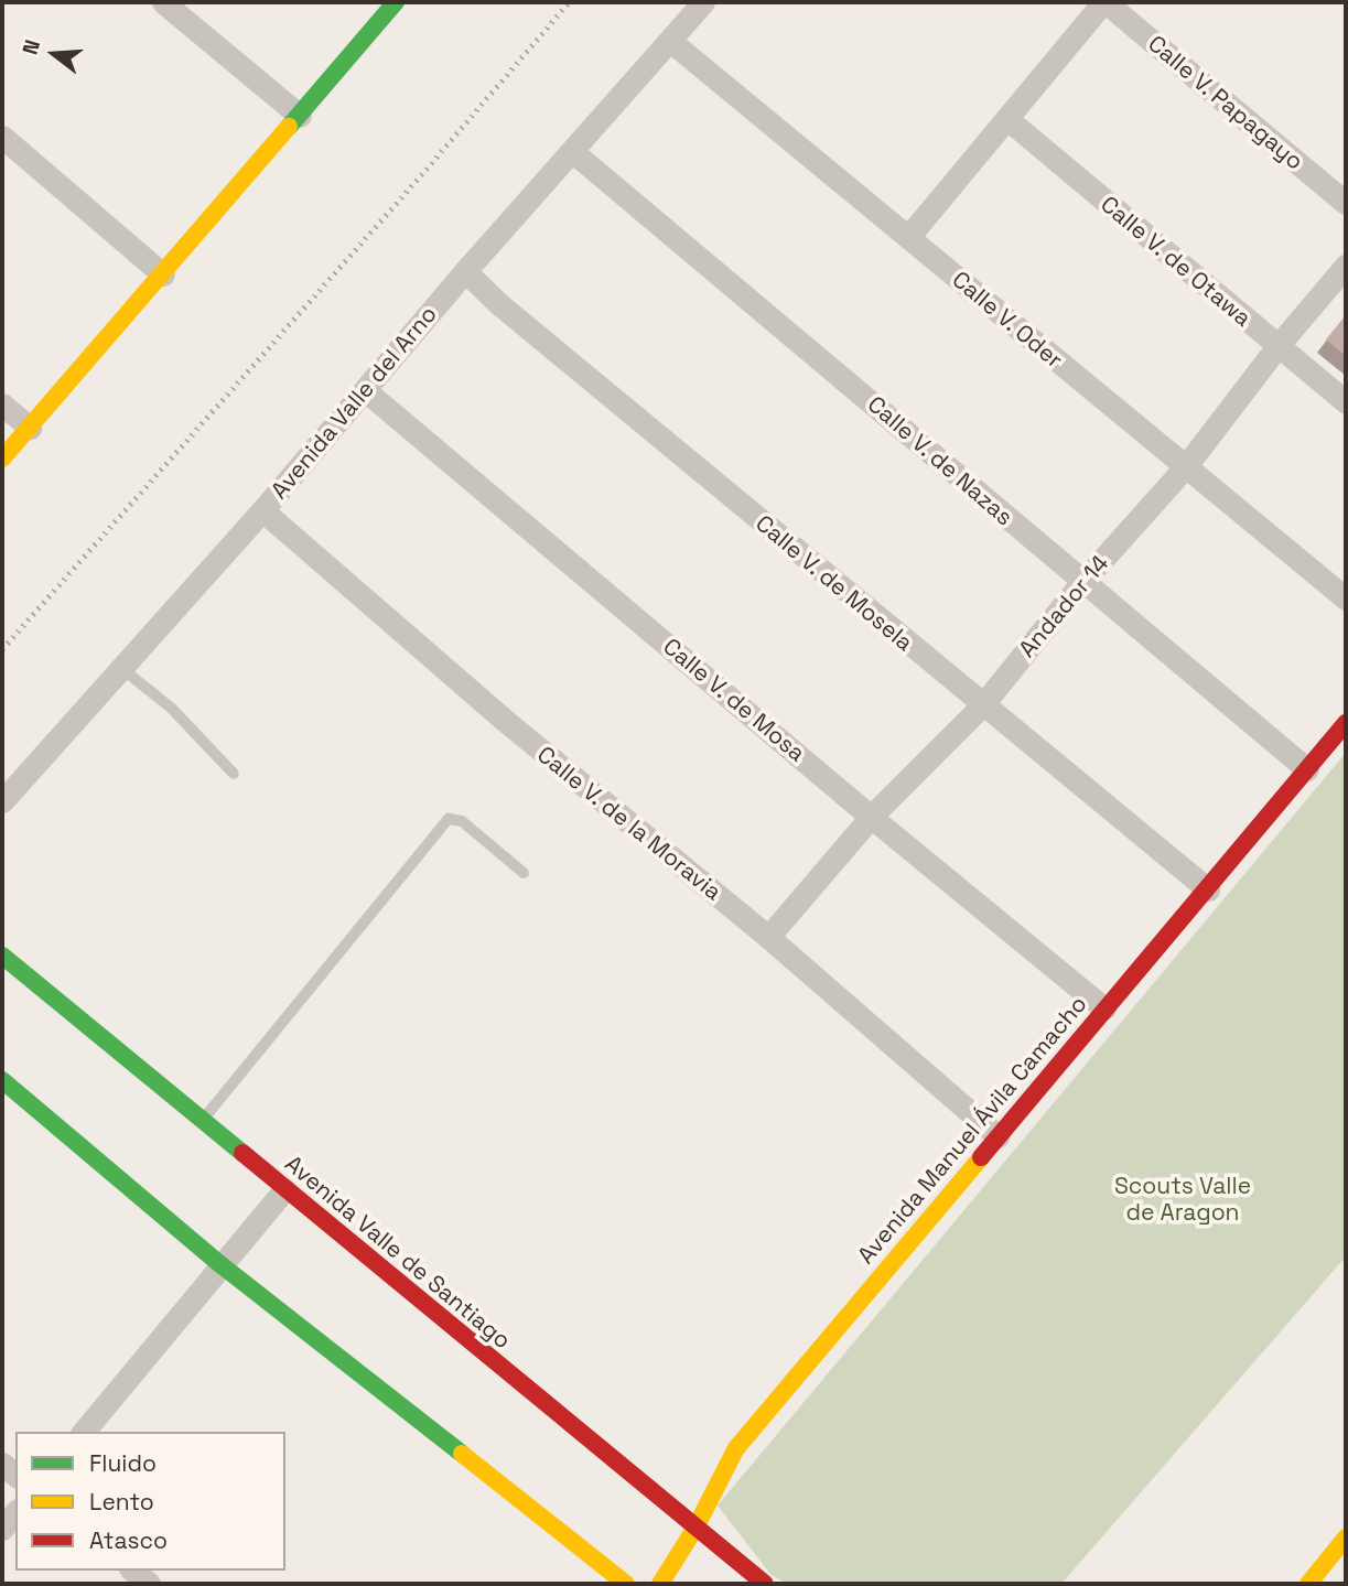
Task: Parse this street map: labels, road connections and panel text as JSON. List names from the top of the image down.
{
  "streets": {
    "main road": ["Avenida Manuel Ávila Camacho", "Avenida Valle de Santiago"],
    "street": [
      "Calle V. Papagayo",
      "Calle V. de Otawa",
      "Calle V. Oder",
      "Avenida Valle del Arno",
      "Calle V. de Nazas",
      "Calle V. de Mosela",
      "Andador 14",
      "Calle V. de Mosa",
      "Calle V. de la Moravia"
    ]
  },
  "crossings": [
    ["Calle V. de Otawa", "Andador 14"],
    ["Calle V. Oder", "Avenida Valle del Arno"],
    ["Calle V. Oder", "Andador 14"],
    ["Avenida Valle del Arno", "Calle V. de Nazas"],
    ["Avenida Valle del Arno", "Calle V. de Mosela"],
    ["Avenida Valle del Arno", "Calle V. de Mosa"],
    ["Avenida Valle del Arno", "Calle V. de la Moravia"],
    ["Calle V. de Nazas", "Andador 14"],
    ["Calle V. de Nazas", "Avenida Manuel Ávila Camacho"],
    ["Calle V. de Mosela", "Andador 14"],
    ["Calle V. de Mosela", "Avenida Manuel Ávila Camacho"],
    ["Andador 14", "Calle V. de Mosa"],
    ["Andador 14", "Calle V. de la Moravia"],
    ["Calle V. de Mosa", "Avenida Manuel Ávila Camacho"],
    ["Calle V. de la Moravia", "Avenida Manuel Ávila Camacho"],
    ["Avenida Manuel Ávila Camacho", "Avenida Valle de Santiago"]
  ],
  "parks": ["Scouts Valle de Aragon"],
  "legend": ["Fluido", "Lento", "Atasco"],
  "north": "left"
}
